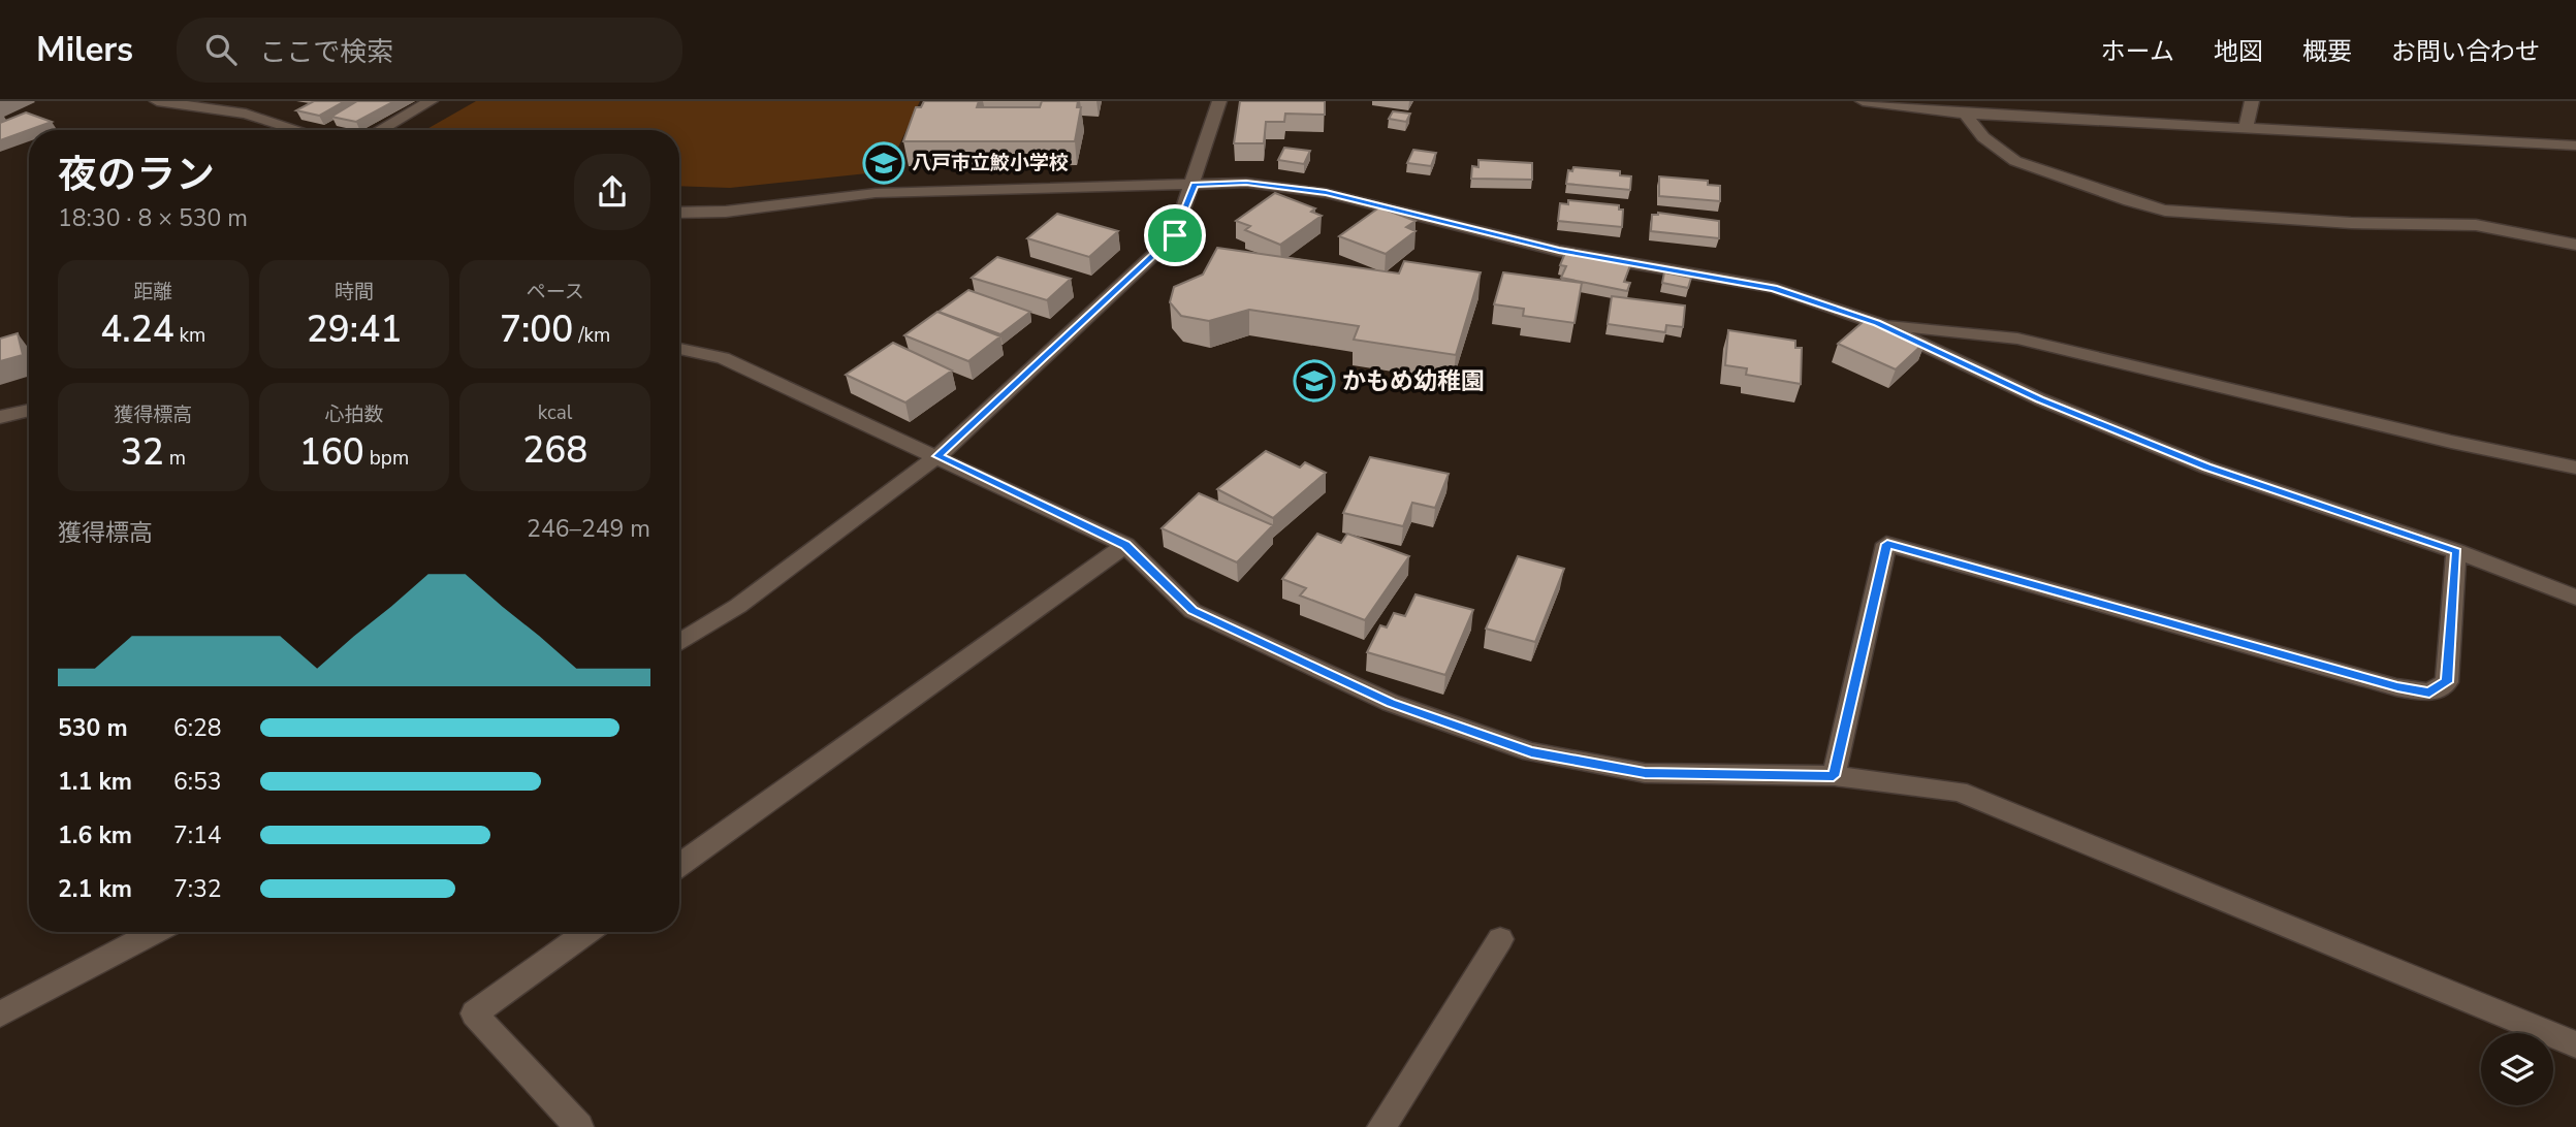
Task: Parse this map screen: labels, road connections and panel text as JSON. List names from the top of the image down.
{
  "places": {
    "school or university": ["八戸市立鮫小学校", "かもめ幼稚園"]
  },
  "page": {
    "header": "Milers",
    "search": "ここで検索",
    "nav": [
      "ホーム",
      "地図",
      "概要",
      "お問い合わせ"
    ],
    "heading": ["夜のラン", "18:30 · 8 × 530 m"],
    "stats": [
      ["距離", "4.24 km"],
      ["時間", "29:41"],
      ["ペース", "7:00 /km"],
      ["獲得標高", "32 m"],
      ["心拍数", "160 bpm"],
      ["kcal", "268"]
    ],
    "chart": ["獲得標高", "246–249 m"],
    "list": [
      {
        "name": "530 m",
        "note": "6:28"
      },
      {
        "name": "1.1 km",
        "note": "6:53"
      },
      {
        "name": "1.6 km",
        "note": "7:14"
      },
      {
        "name": "2.1 km",
        "note": "7:32"
      }
    ]
  }
}
